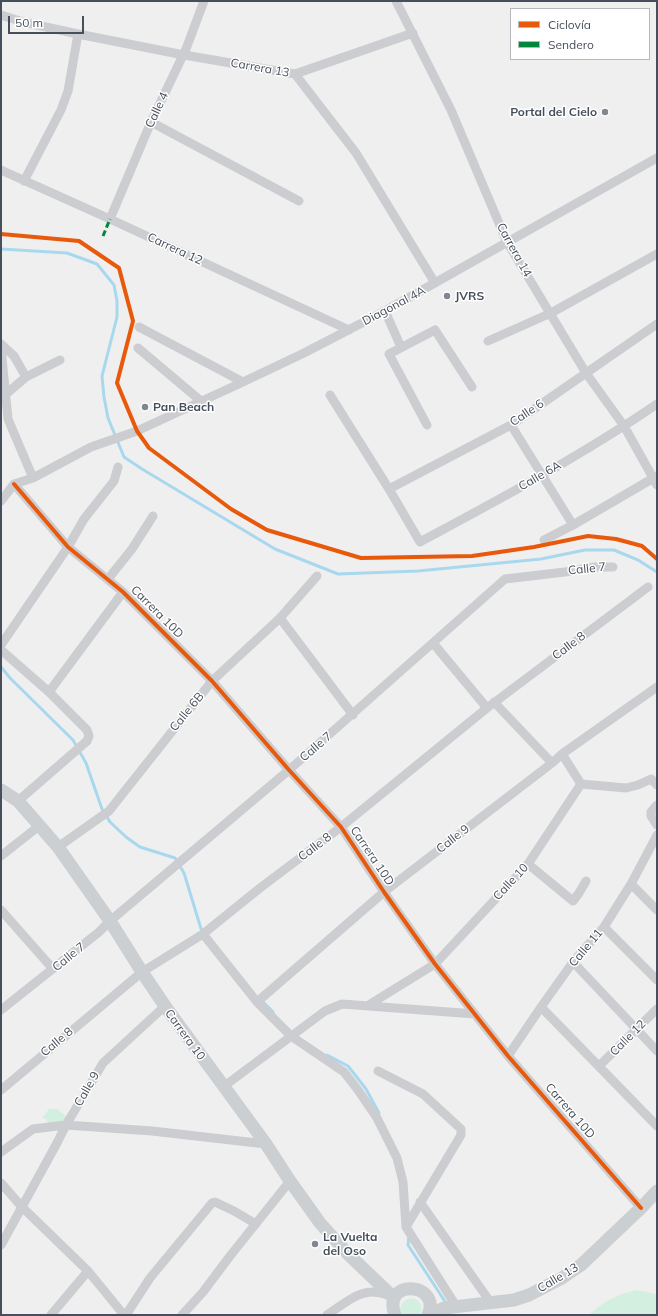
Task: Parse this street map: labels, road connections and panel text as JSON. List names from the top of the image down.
{
  "streets": {
    "street": [
      "Carrera 13",
      "Calle 4",
      "Carrera 12",
      "Carrera 14",
      "Diagonal 4A",
      "Calle 6",
      "Calle 6A",
      "Calle 7",
      "Carrera 10D",
      "Calle 8",
      "Calle 6B",
      "Calle 9",
      "Calle 10",
      "Calle 11",
      "Carrera 10",
      "Calle 12",
      "Calle 13"
    ]
  },
  "crossings": [
    ["Carrera 13", "Calle 4"],
    ["Carrera 13", "Diagonal 4A"],
    ["Calle 4", "Carrera 12"],
    ["Carrera 12", "Diagonal 4A"],
    ["Carrera 14", "Diagonal 4A"],
    ["Carrera 14", "Calle 6"],
    ["Carrera 14", "Calle 6A"],
    ["Calle 6", "Calle 6A"],
    ["Calle 7", "Carrera 10D"],
    ["Calle 7", "Carrera 10"],
    ["Carrera 10D", "Calle 8"],
    ["Carrera 10D", "Calle 6B"],
    ["Carrera 10D", "Calle 9"],
    ["Carrera 10D", "Calle 10"],
    ["Carrera 10D", "Calle 11"],
    ["Carrera 10D", "Calle 13"],
    ["Calle 8", "Carrera 10"],
    ["Calle 6B", "Carrera 10"],
    ["Calle 9", "Carrera 10"],
    ["Carrera 10", "Calle 13"]
  ],
  "places": [
    "Portal del Cielo",
    "JVRS",
    "Pan Beach",
    "La Vuelta del Oso"
  ],
  "legend": ["Ciclovía", "Sendero"],
  "scale_bar": "50 m"
}
